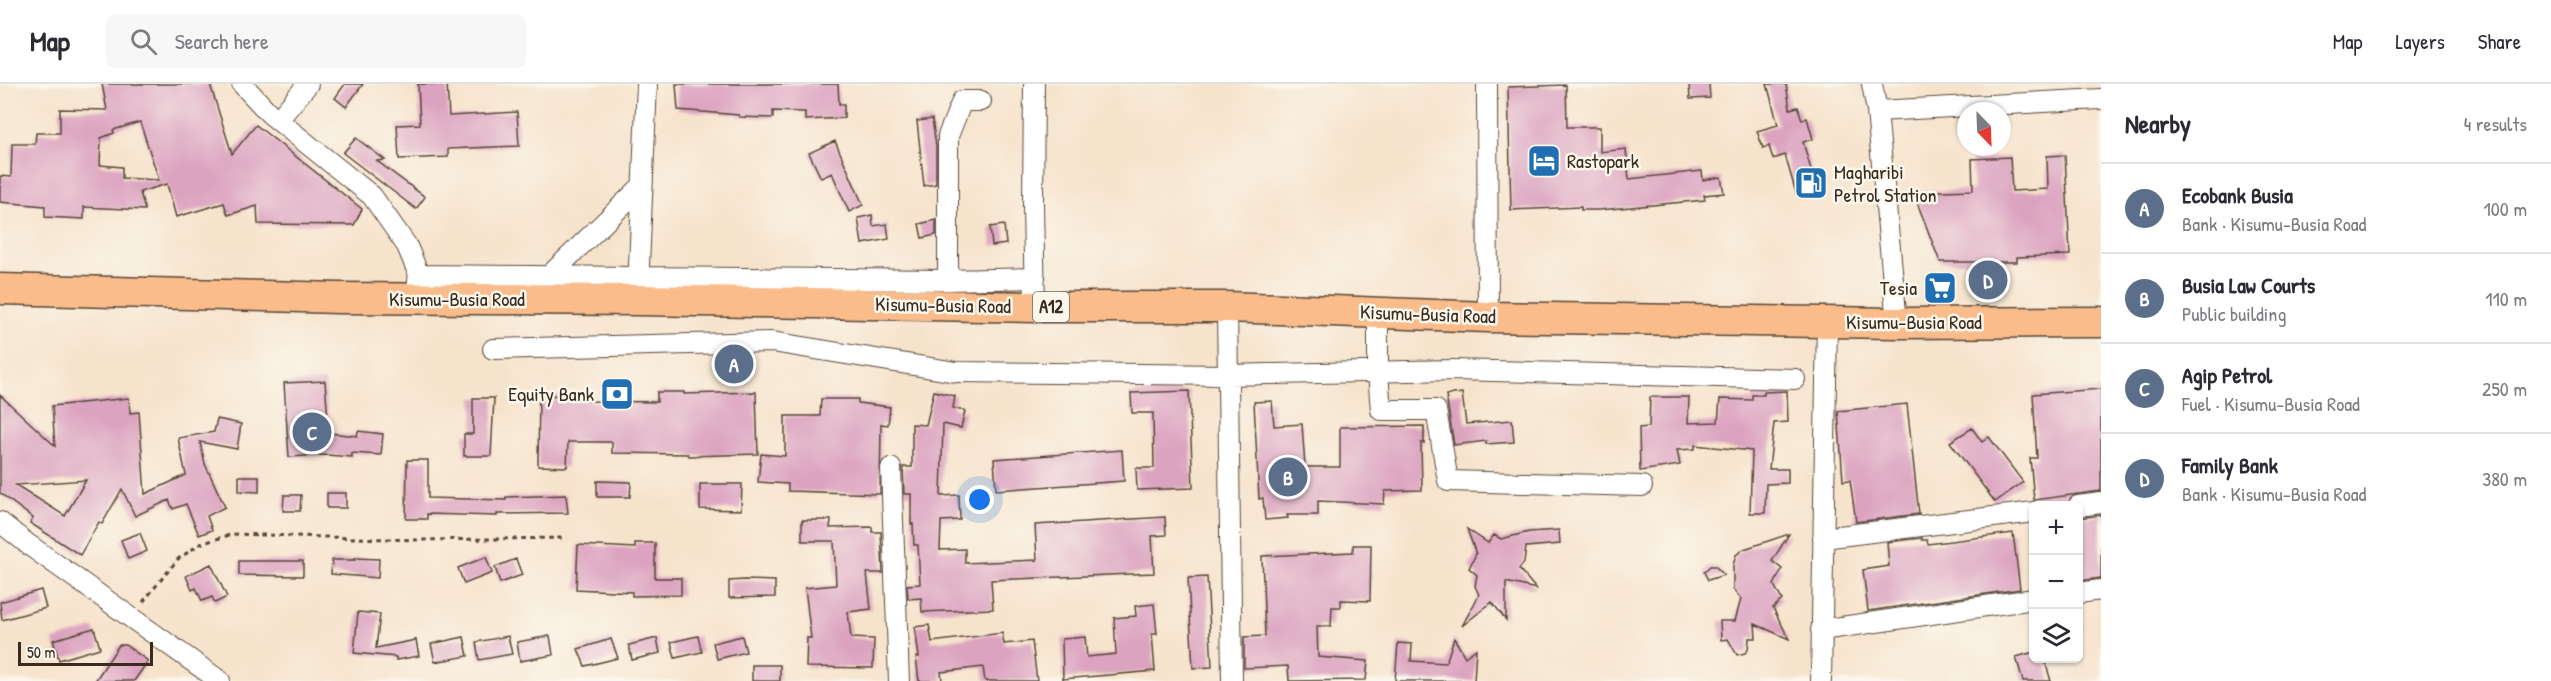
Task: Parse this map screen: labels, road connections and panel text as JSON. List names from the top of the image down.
{
  "streets": {
    "highway": ["Kisumu-Busia Road", "A12"]
  },
  "places": {
    "hotel": ["Rastopark"],
    "fuel station": ["Magharibi Petrol Station"],
    "supermarket": ["Tesia"],
    "bank": ["Equity Bank"]
  },
  "scale_bar": "50 m",
  "north": "bottom right",
  "page": {
    "header": "Map",
    "search": "Search here",
    "nav": ["Map", "Layers", "Share"],
    "heading": ["Nearby", "4 results"],
    "list": [
      {
        "mark": "A",
        "name": "Ecobank Busia",
        "note": "Bank · Kisumu-Busia Road",
        "value": "100 m"
      },
      {
        "mark": "B",
        "name": "Busia Law Courts",
        "note": "Public building",
        "value": "110 m"
      },
      {
        "mark": "C",
        "name": "Agip Petrol",
        "note": "Fuel · Kisumu-Busia Road",
        "value": "250 m"
      },
      {
        "mark": "D",
        "name": "Family Bank",
        "note": "Bank · Kisumu-Busia Road",
        "value": "380 m"
      }
    ],
    "pins": [
      "D",
      "A",
      "C",
      "B"
    ],
    "map_buttons": ["+", "−"],
    "scale": "50 m"
  }
}
